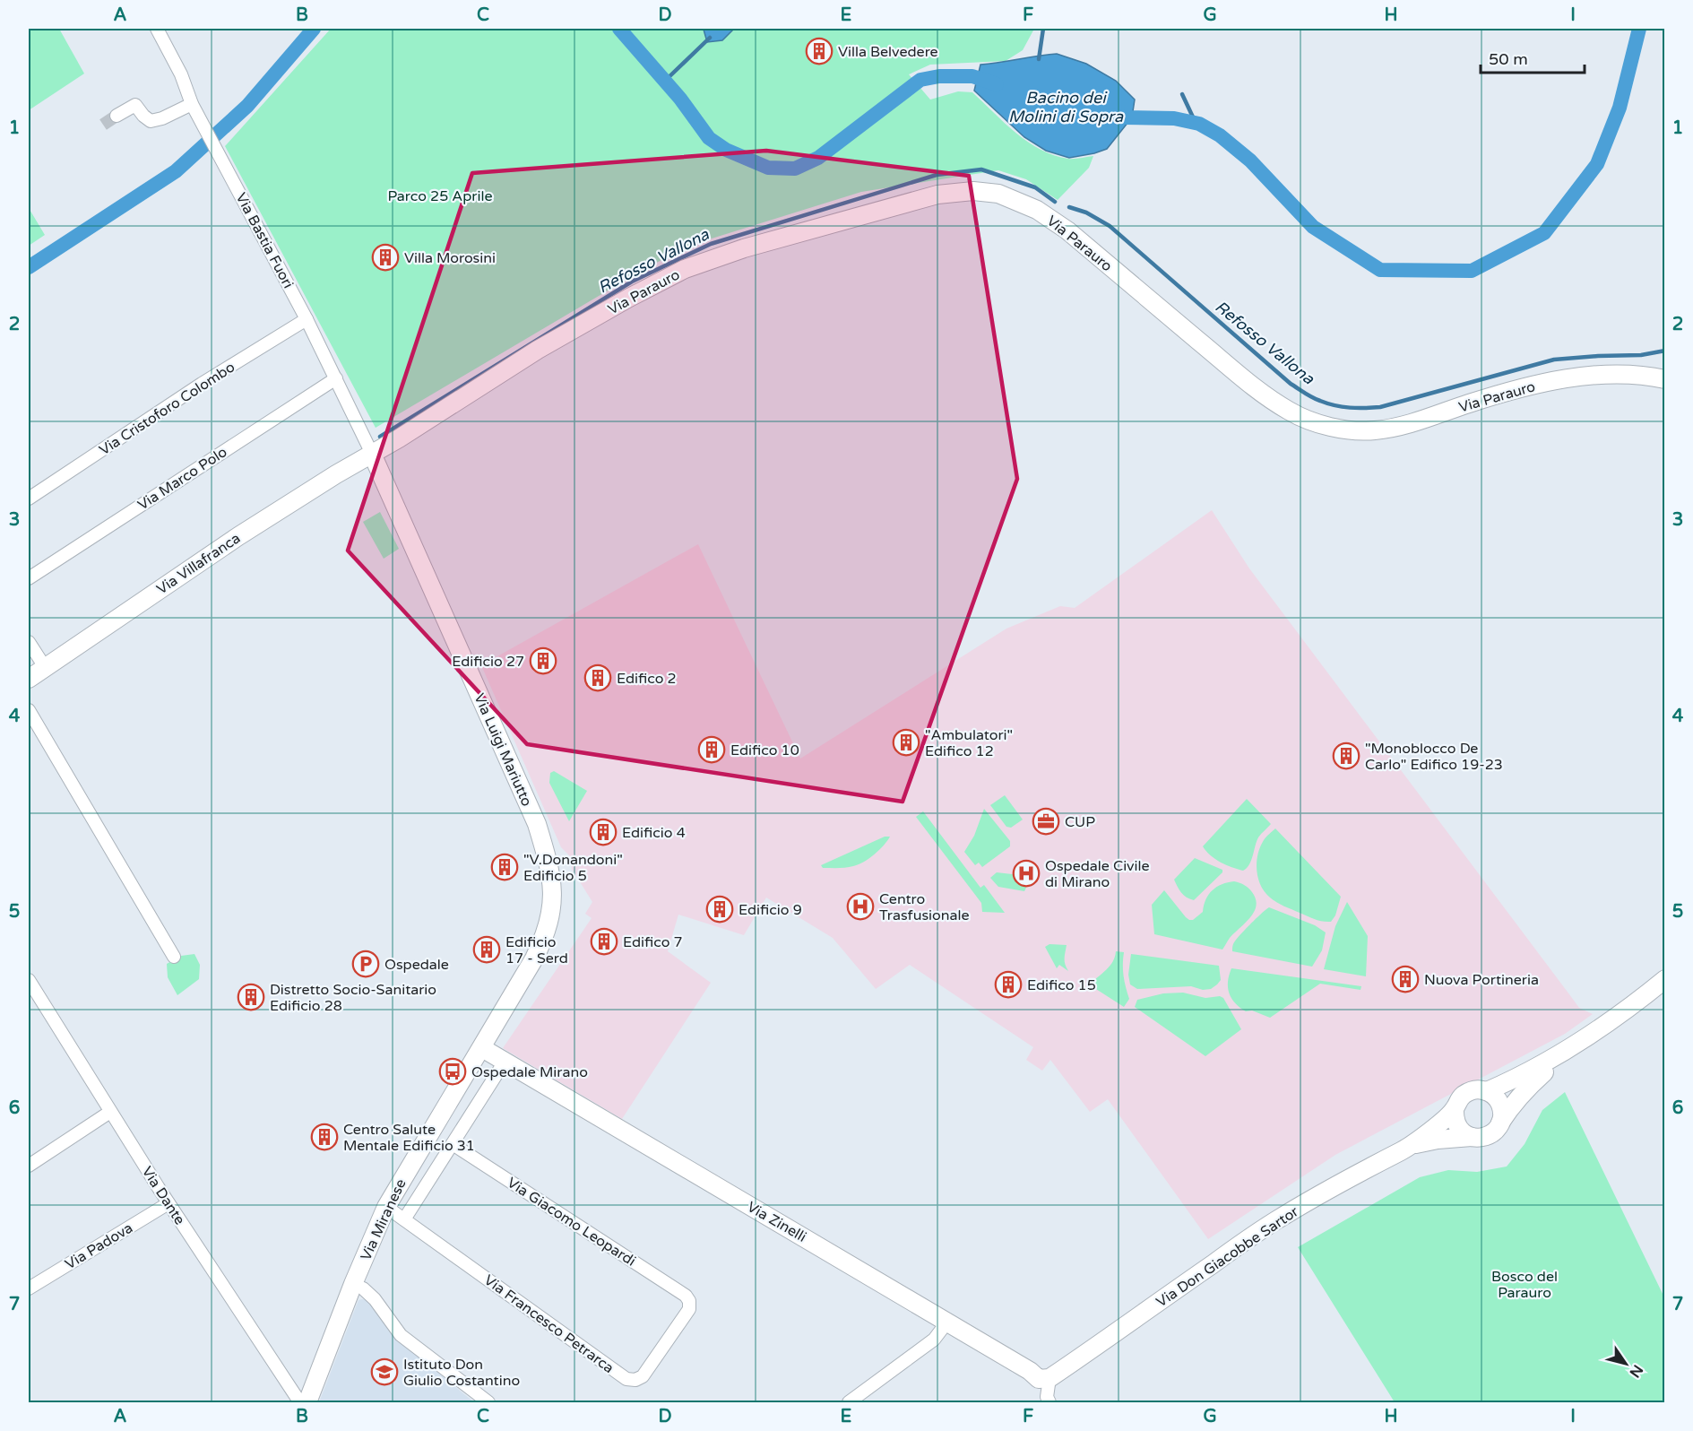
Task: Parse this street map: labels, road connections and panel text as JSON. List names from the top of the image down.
{
  "streets": {
    "main road": [
      "Via Parauro",
      "Via Villafranca",
      "Via Luigi Mariutto",
      "Via Miranese",
      "Via Zinelli",
      "Via Don Giacobbe Sartor"
    ],
    "street": [
      "Via Bastia Fuori",
      "Via Cristoforo Colombo",
      "Via Marco Polo",
      "Via Dante",
      "Via Giacomo Leopardi",
      "Via Padova",
      "Via Francesco Petrarca"
    ]
  },
  "crossings": [
    ["Via Bastia Fuori", "Via Parauro"],
    ["Via Bastia Fuori", "Via Cristoforo Colombo"],
    ["Via Bastia Fuori", "Via Marco Polo"],
    ["Via Bastia Fuori", "Via Villafranca"],
    ["Via Bastia Fuori", "Via Luigi Mariutto"],
    ["Via Parauro", "Via Villafranca"],
    ["Via Parauro", "Via Luigi Mariutto"],
    ["Via Villafranca", "Via Luigi Mariutto"],
    ["Via Luigi Mariutto", "Via Miranese"],
    ["Via Luigi Mariutto", "Via Zinelli"],
    ["Via Dante", "Via Miranese"],
    ["Via Dante", "Via Padova"],
    ["Via Miranese", "Via Giacomo Leopardi"],
    ["Via Miranese", "Via Zinelli"],
    ["Via Miranese", "Via Francesco Petrarca"],
    ["Via Giacomo Leopardi", "Via Francesco Petrarca"],
    ["Via Zinelli", "Via Don Giacobbe Sartor"]
  ],
  "water": ["Bacino dei Molini di Sopra", "Refosso Vallona"],
  "parks": ["Parco 25 Aprile", "Bosco del Parauro"],
  "places": {
    "building": [
      "Villa Belvedere",
      "Villa Morosini",
      "Edificio 27",
      "Edifico 2",
      "\"Ambulatori\" Edifico 12",
      "Edifico 10",
      "\"Monoblocco De Carlo\" Edifico 19-23",
      "Edificio 4",
      "\"V.Donandoni\" Edificio 5",
      "Edificio 9",
      "Edifico 7",
      "Edificio 17 - Serd",
      "Nuova Portineria",
      "Edifico 15",
      "Distretto Socio-Sanitario Edificio 28",
      "Centro Salute Mentale Edificio 31"
    ],
    "office": ["CUP"],
    "hospital": ["Ospedale Civile di Mirano", "Centro Trasfusionale"],
    "parking": ["Ospedale"],
    "bus stop": ["Ospedale Mirano"],
    "school or university": ["Istituto Don Giulio Costantino"]
  },
  "scale_bar": "50 m",
  "north": "bottom right",
  "grid": {
    "columns": [
      "A",
      "B",
      "C",
      "D",
      "E",
      "F",
      "G",
      "H",
      "I"
    ],
    "rows": [
      "1",
      "2",
      "3",
      "4",
      "5",
      "6",
      "7"
    ]
  }
}
